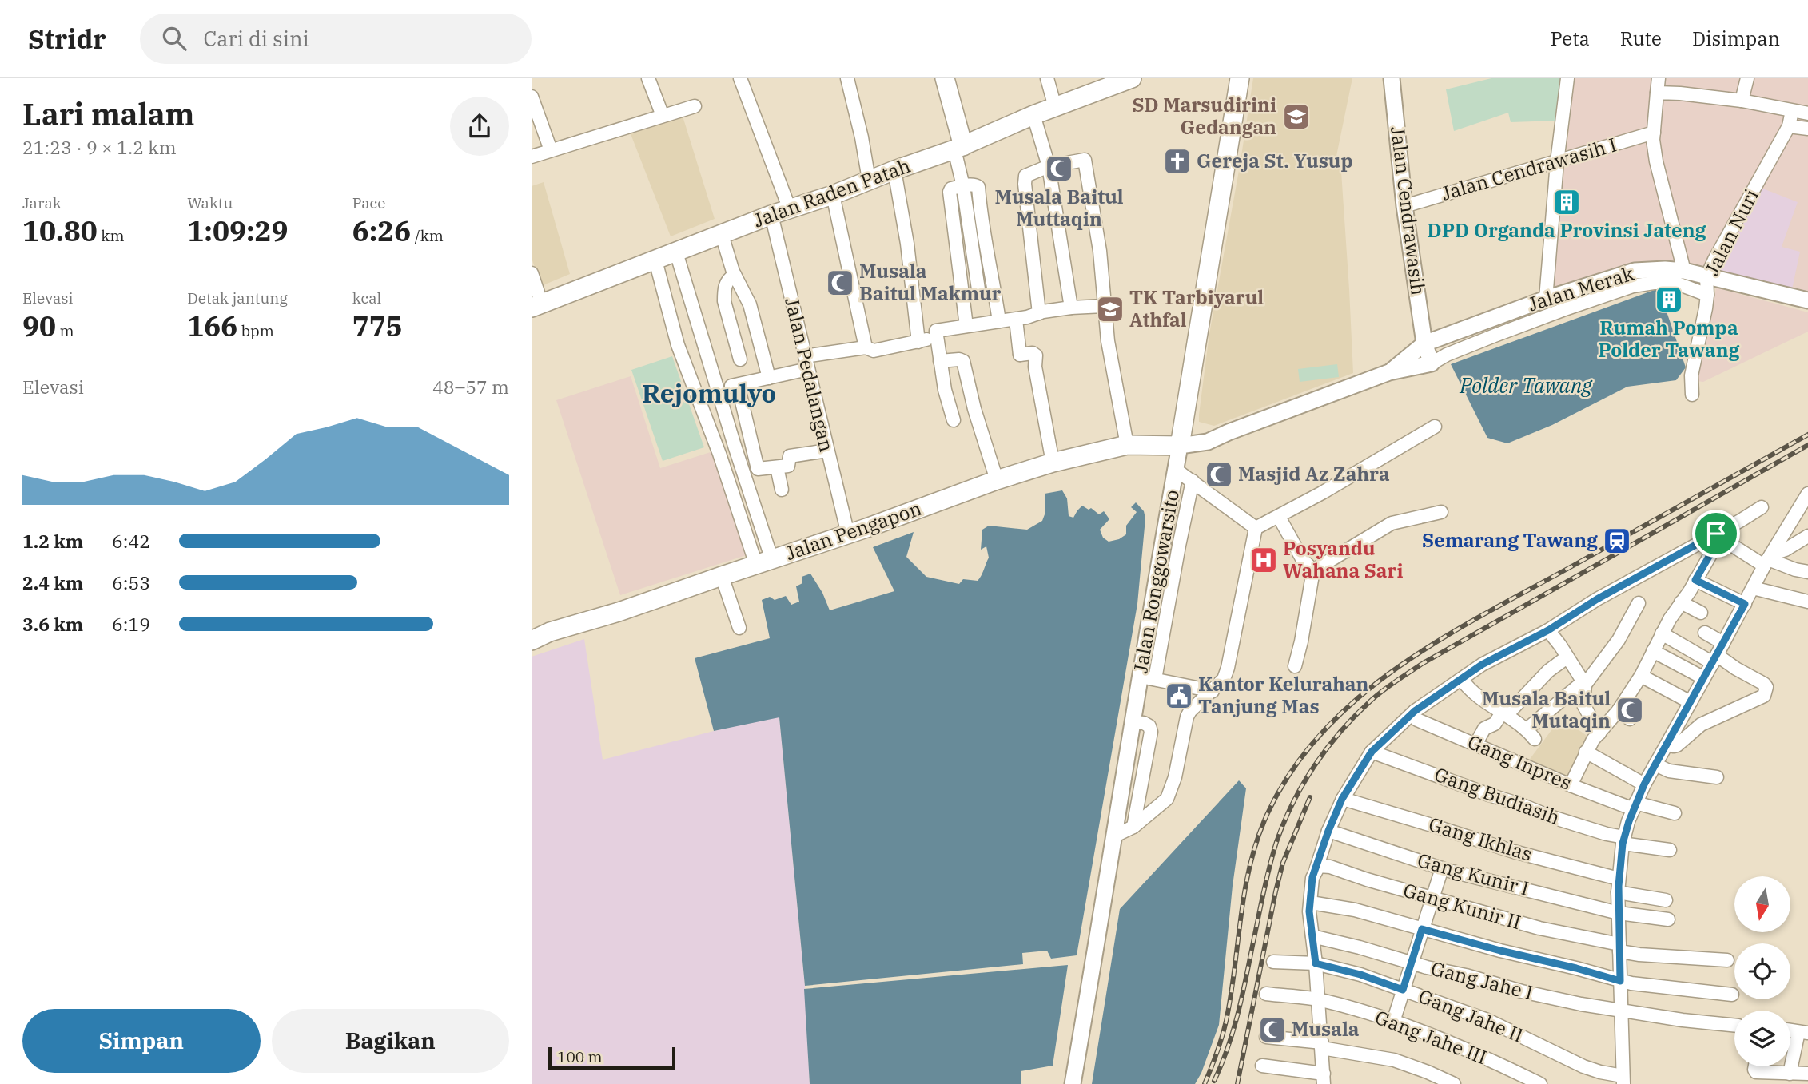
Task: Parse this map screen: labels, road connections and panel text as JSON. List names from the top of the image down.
{
  "streets": {
    "highway": ["Jalan Raden Patah", "Jalan Pengapon", "Jalan Ronggowarsito"],
    "main road": ["Jalan Cendrawasih", "Jalan Merak"],
    "street": [
      "Jalan Cendrawasih I",
      "Jalan Nuri",
      "Jalan Pedalangan",
      "Gang Inpres",
      "Gang Budiasih",
      "Gang Ikhlas",
      "Gang Kunir I",
      "Gang Kunir II",
      "Gang Jahe I",
      "Gang Jahe II",
      "Gang Jahe III"
    ]
  },
  "crossings": [
    ["Jalan Cendrawasih I", "Jalan Cendrawasih"],
    ["Jalan Raden Patah", "Jalan Pedalangan"],
    ["Jalan Cendrawasih", "Jalan Merak"],
    ["Jalan Nuri", "Jalan Merak"],
    ["Jalan Pedalangan", "Jalan Pengapon"],
    ["Jalan Pengapon", "Jalan Ronggowarsito"]
  ],
  "districts": ["Rejomulyo"],
  "water": ["Polder Tawang"],
  "places": {
    "school or university": ["SD Marsudirini Gedangan", "TK Tarbiyarul Athfal"],
    "church": ["Gereja St. Yusup"],
    "mosque": [
      "Musala Baitul Muttaqin",
      "Musala Baitul Makmur",
      "Masjid Az Zahra",
      "Musala Baitul Mutaqin",
      "Musala"
    ],
    "building": ["DPD Organda Provinsi Jateng", "Rumah Pompa Polder Tawang"],
    "station": ["Semarang Tawang"],
    "hospital": ["Posyandu Wahana Sari"],
    "public building": ["Kantor Kelurahan Tanjung Mas"]
  },
  "scale_bar": "100 m",
  "north": "bottom",
  "page": {
    "header": "Stridr",
    "search": "Cari di sini",
    "nav": ["Peta", "Rute", "Disimpan"],
    "heading": ["Lari malam", "21:23 · 9 × 1.2 km"],
    "stats": [
      ["Jarak", "10.80 km"],
      ["Waktu", "1:09:29"],
      ["Pace", "6:26 /km"],
      ["Elevasi", "90 m"],
      ["Detak jantung", "166 bpm"],
      ["kcal", "775"]
    ],
    "chart": ["Elevasi", "48–57 m"],
    "list": [
      {
        "name": "1.2 km",
        "note": "6:42"
      },
      {
        "name": "2.4 km",
        "note": "6:53"
      },
      {
        "name": "3.6 km",
        "note": "6:19"
      }
    ],
    "buttons": ["Simpan", "Bagikan"],
    "scale": "100 m"
  }
}
